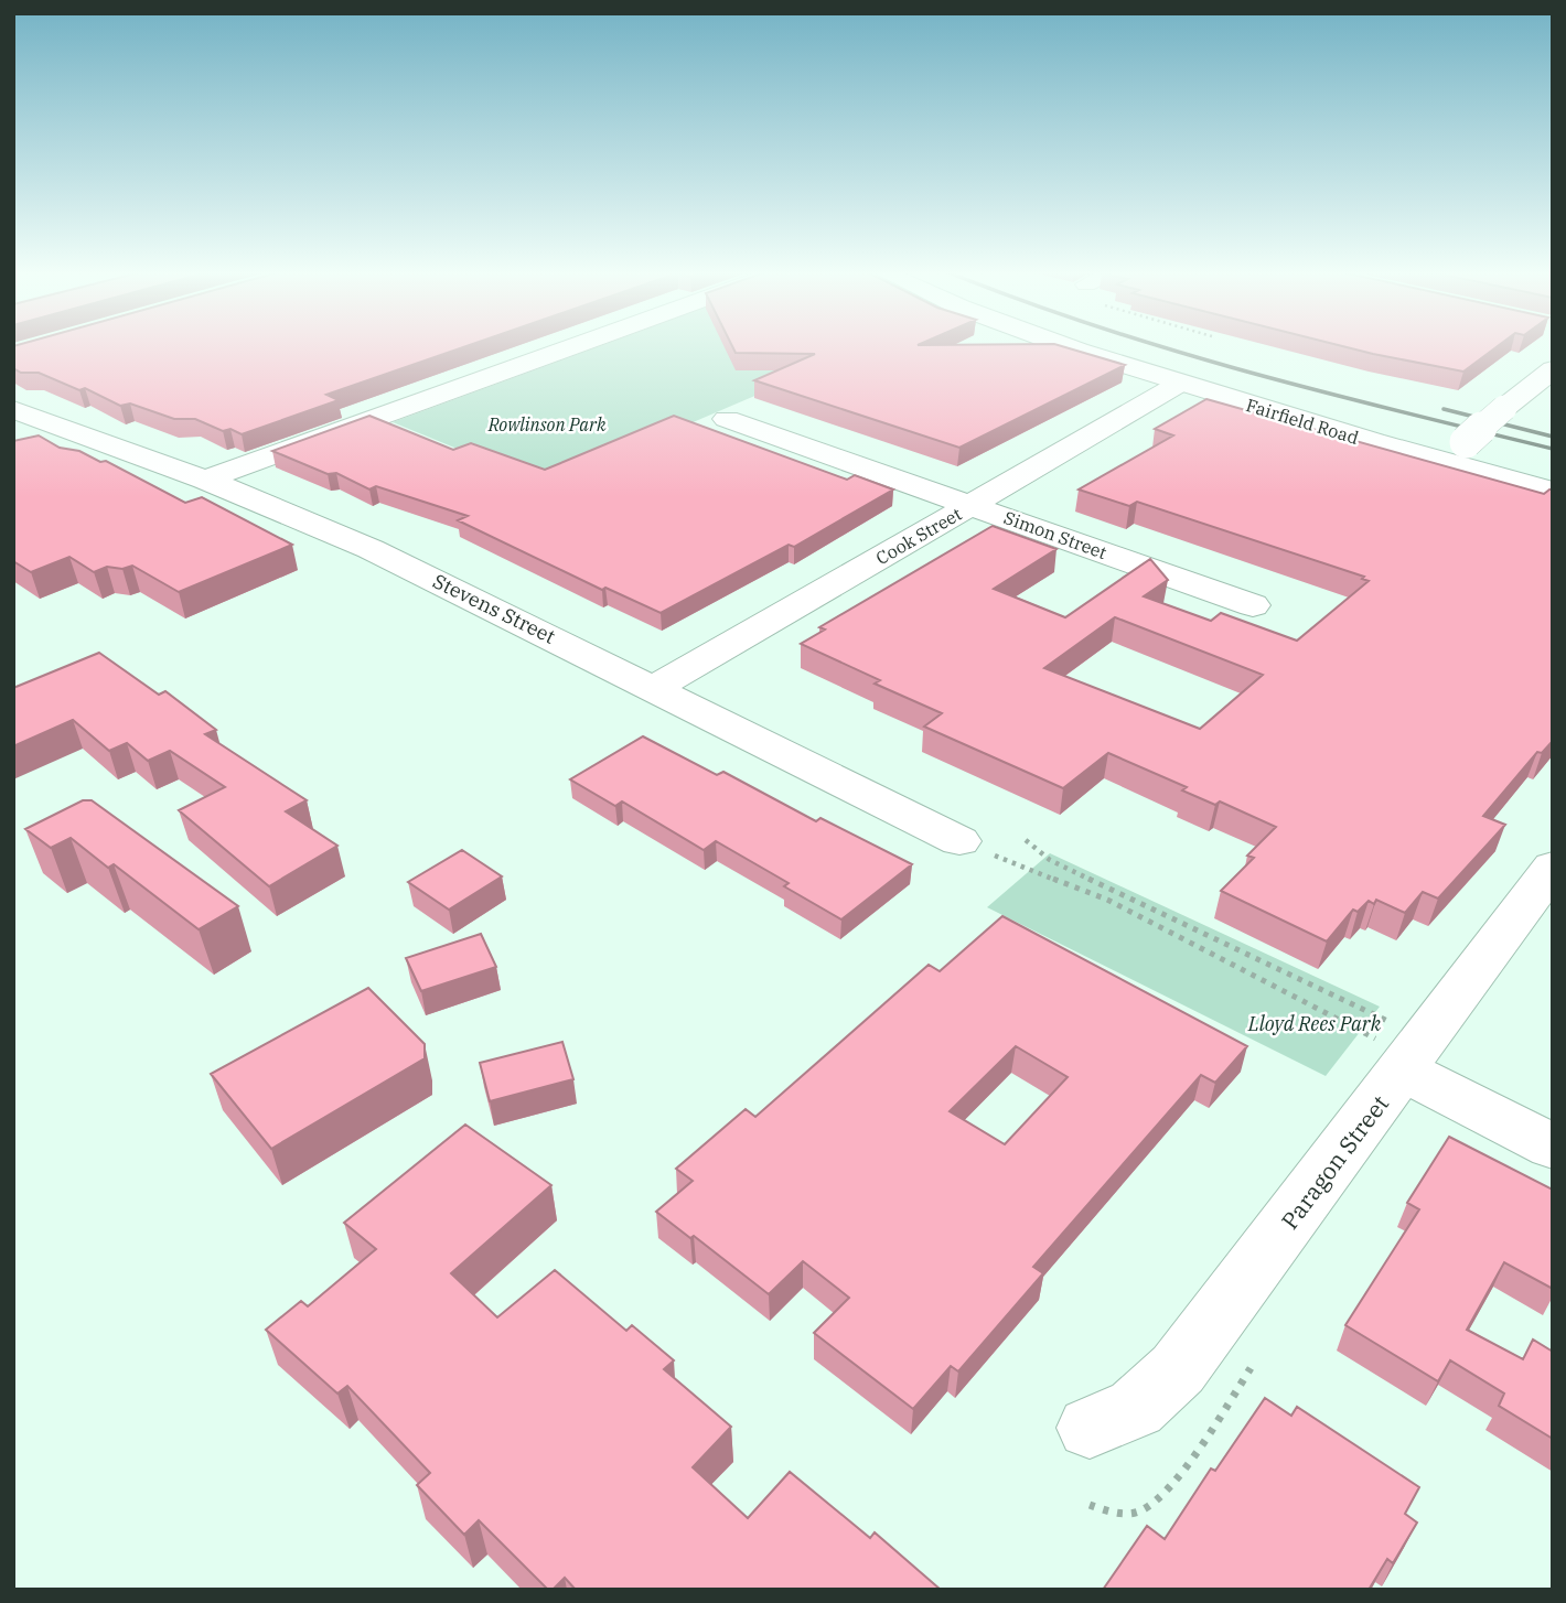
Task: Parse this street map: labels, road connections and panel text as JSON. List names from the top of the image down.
{
  "streets": {
    "street": [
      "Fairfield Road",
      "Simon Street",
      "Cook Street",
      "Stevens Street",
      "Paragon Street"
    ]
  },
  "crossings": [
    ["Fairfield Road", "Cook Street"],
    ["Simon Street", "Cook Street"],
    ["Cook Street", "Stevens Street"]
  ],
  "parks": ["Rowlinson Park", "Lloyd Rees Park"]
}
